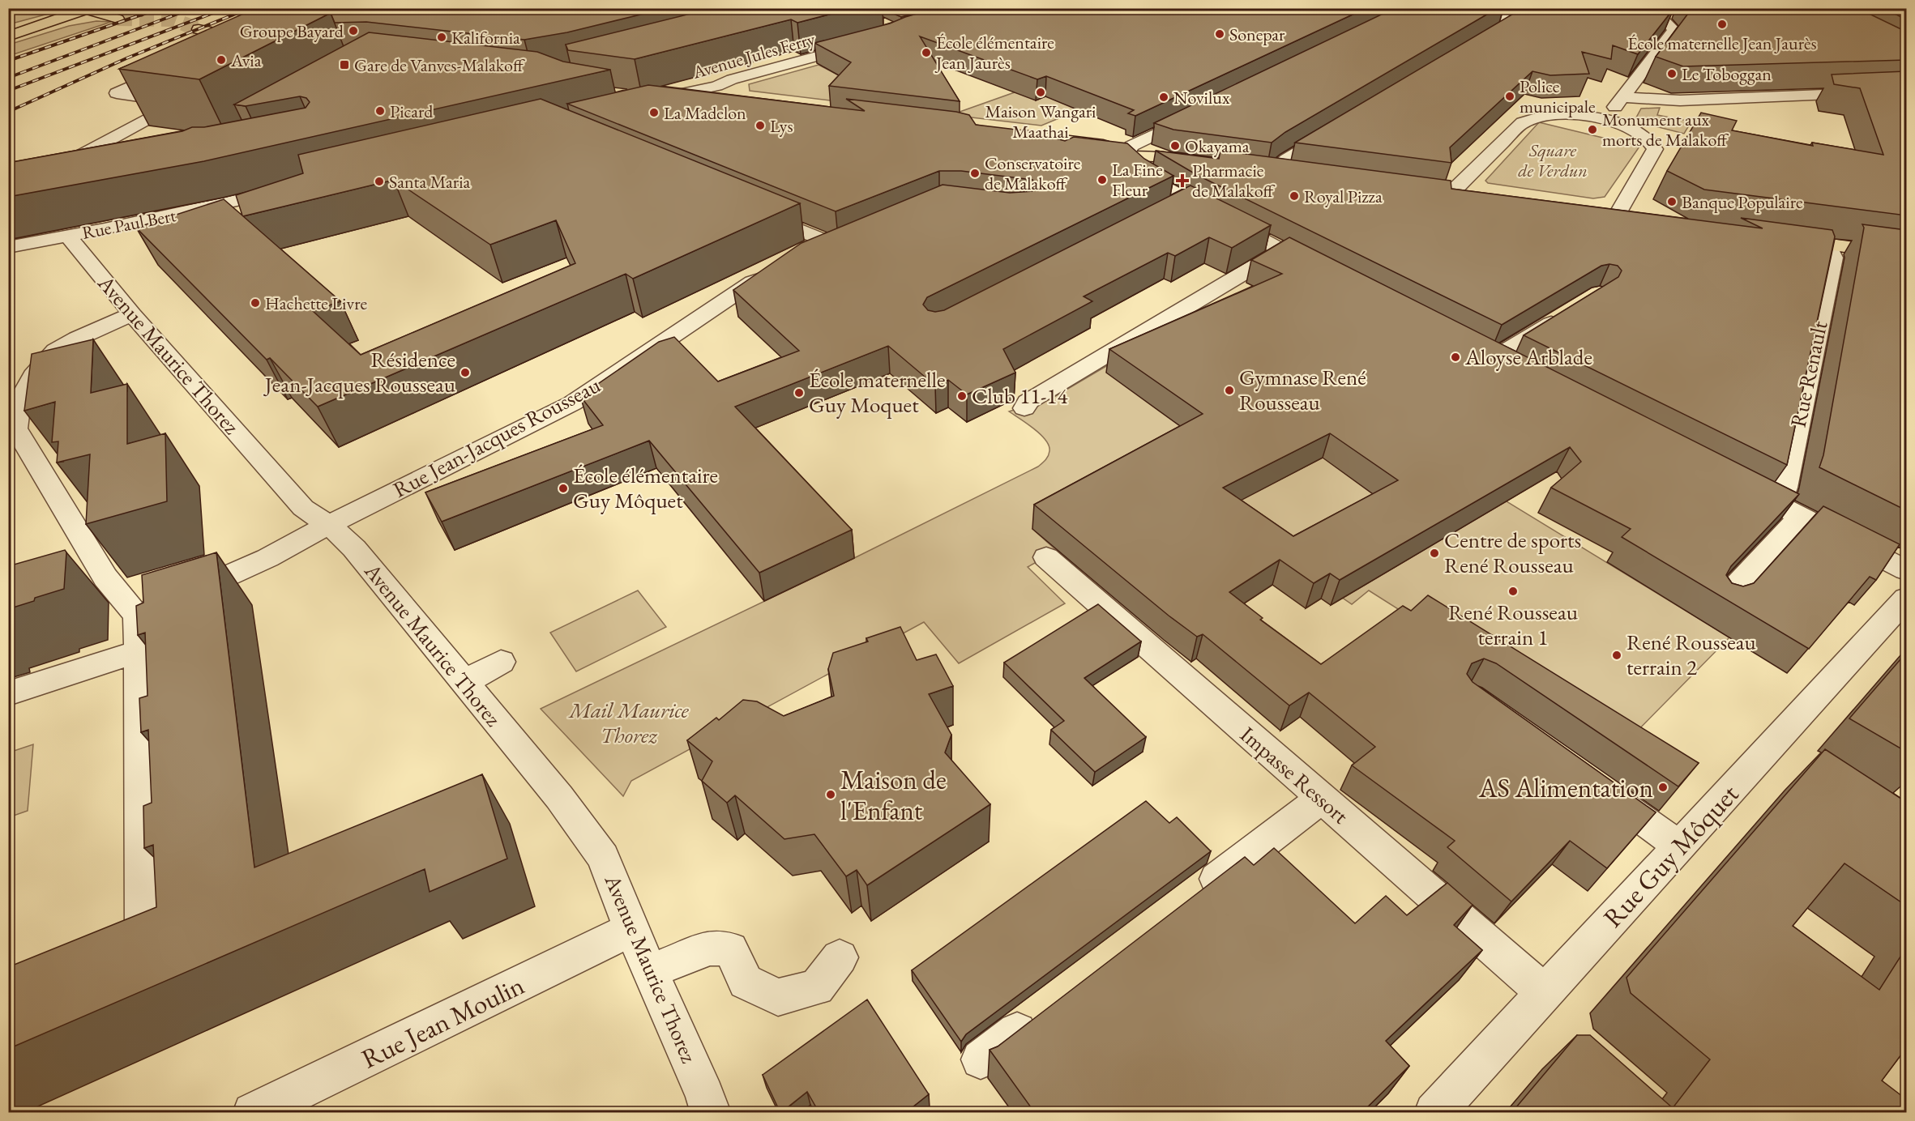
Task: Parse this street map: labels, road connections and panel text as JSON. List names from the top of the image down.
{
  "streets": {
    "street": [
      "Avenue Jules Ferry",
      "Rue Paul Bert",
      "Avenue Maurice Thorez",
      "Rue Renault",
      "Rue Jean-Jacques Rousseau",
      "Impasse Ressort",
      "Rue Guy Môquet",
      "Rue Jean Moulin"
    ]
  },
  "crossings": [
    ["Rue Paul Bert", "Avenue Maurice Thorez"],
    ["Avenue Maurice Thorez", "Rue Jean-Jacques Rousseau"],
    ["Avenue Maurice Thorez", "Rue Jean Moulin"],
    ["Impasse Ressort", "Rue Guy Môquet"]
  ],
  "parks": ["Square de Verdun", "Mail Maurice Thorez"],
  "places": {
    "other": [
      "École maternelle Jean Jaurès",
      "Groupe Bayard",
      "Sonepar",
      "Kalifornia",
      "École élémentaire Jean Jaurès",
      "Avia",
      "Le Toboggan",
      "Maison Wangari Maathai",
      "Police municipale",
      "Novilux",
      "Picard",
      "La Madelon",
      "Lys",
      "Monument aux morts de Malakoff",
      "Okayama",
      "Conservatoire de Malakoff",
      "La Fine Fleur",
      "Santa Maria",
      "Royal Pizza",
      "Banque Populaire",
      "Hachette Livre",
      "Aloyse Arblade",
      "Résidence Jean-Jacques Rousseau",
      "Gymnase René Rousseau",
      "École maternelle Guy Moquet",
      "Club 11-14",
      "École élémentaire Guy Môquet",
      "Centre de sports René Rousseau",
      "René Rousseau terrain 1",
      "René Rousseau terrain 2",
      "AS Alimentation",
      "Maison de l'Enfant"
    ],
    "transit": ["Gare de Vanves-Malakoff"],
    "health": ["Pharmacie de Malakoff"]
  }
}
